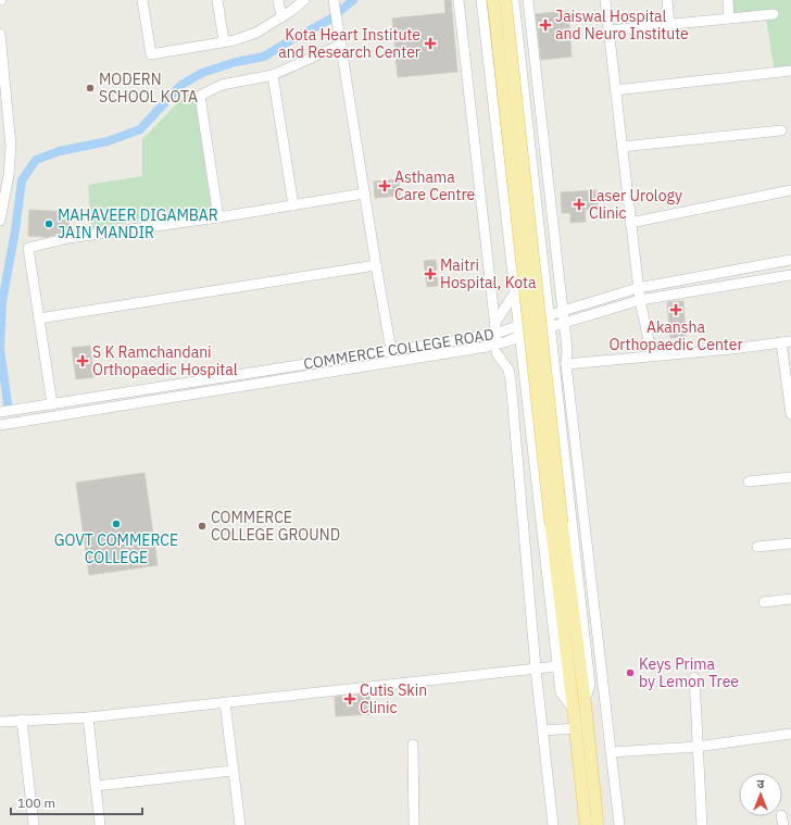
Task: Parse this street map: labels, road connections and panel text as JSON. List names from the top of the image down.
{
  "streets": {
    "street": ["COMMERCE COLLEGE ROAD"]
  },
  "places": {
    "health": [
      "Jaiswal Hospital and Neuro Institute",
      "Kota Heart Institute and Research Center",
      "Asthama Care Centre",
      "Laser Urology Clinic",
      "Maitri Hospital, Kota",
      "Akansha Orthopaedic Center",
      "S K Ramchandani Orthopaedic Hospital",
      "Cutis Skin Clinic"
    ],
    "other": [
      "MODERN SCHOOL KOTA",
      "MAHAVEER DIGAMBAR JAIN MANDIR",
      "GOVT COMMERCE COLLEGE",
      "COMMERCE COLLEGE GROUND",
      "Keys Prima by Lemon Tree"
    ]
  },
  "scale_bar": "100 m",
  "north": "top"
}
